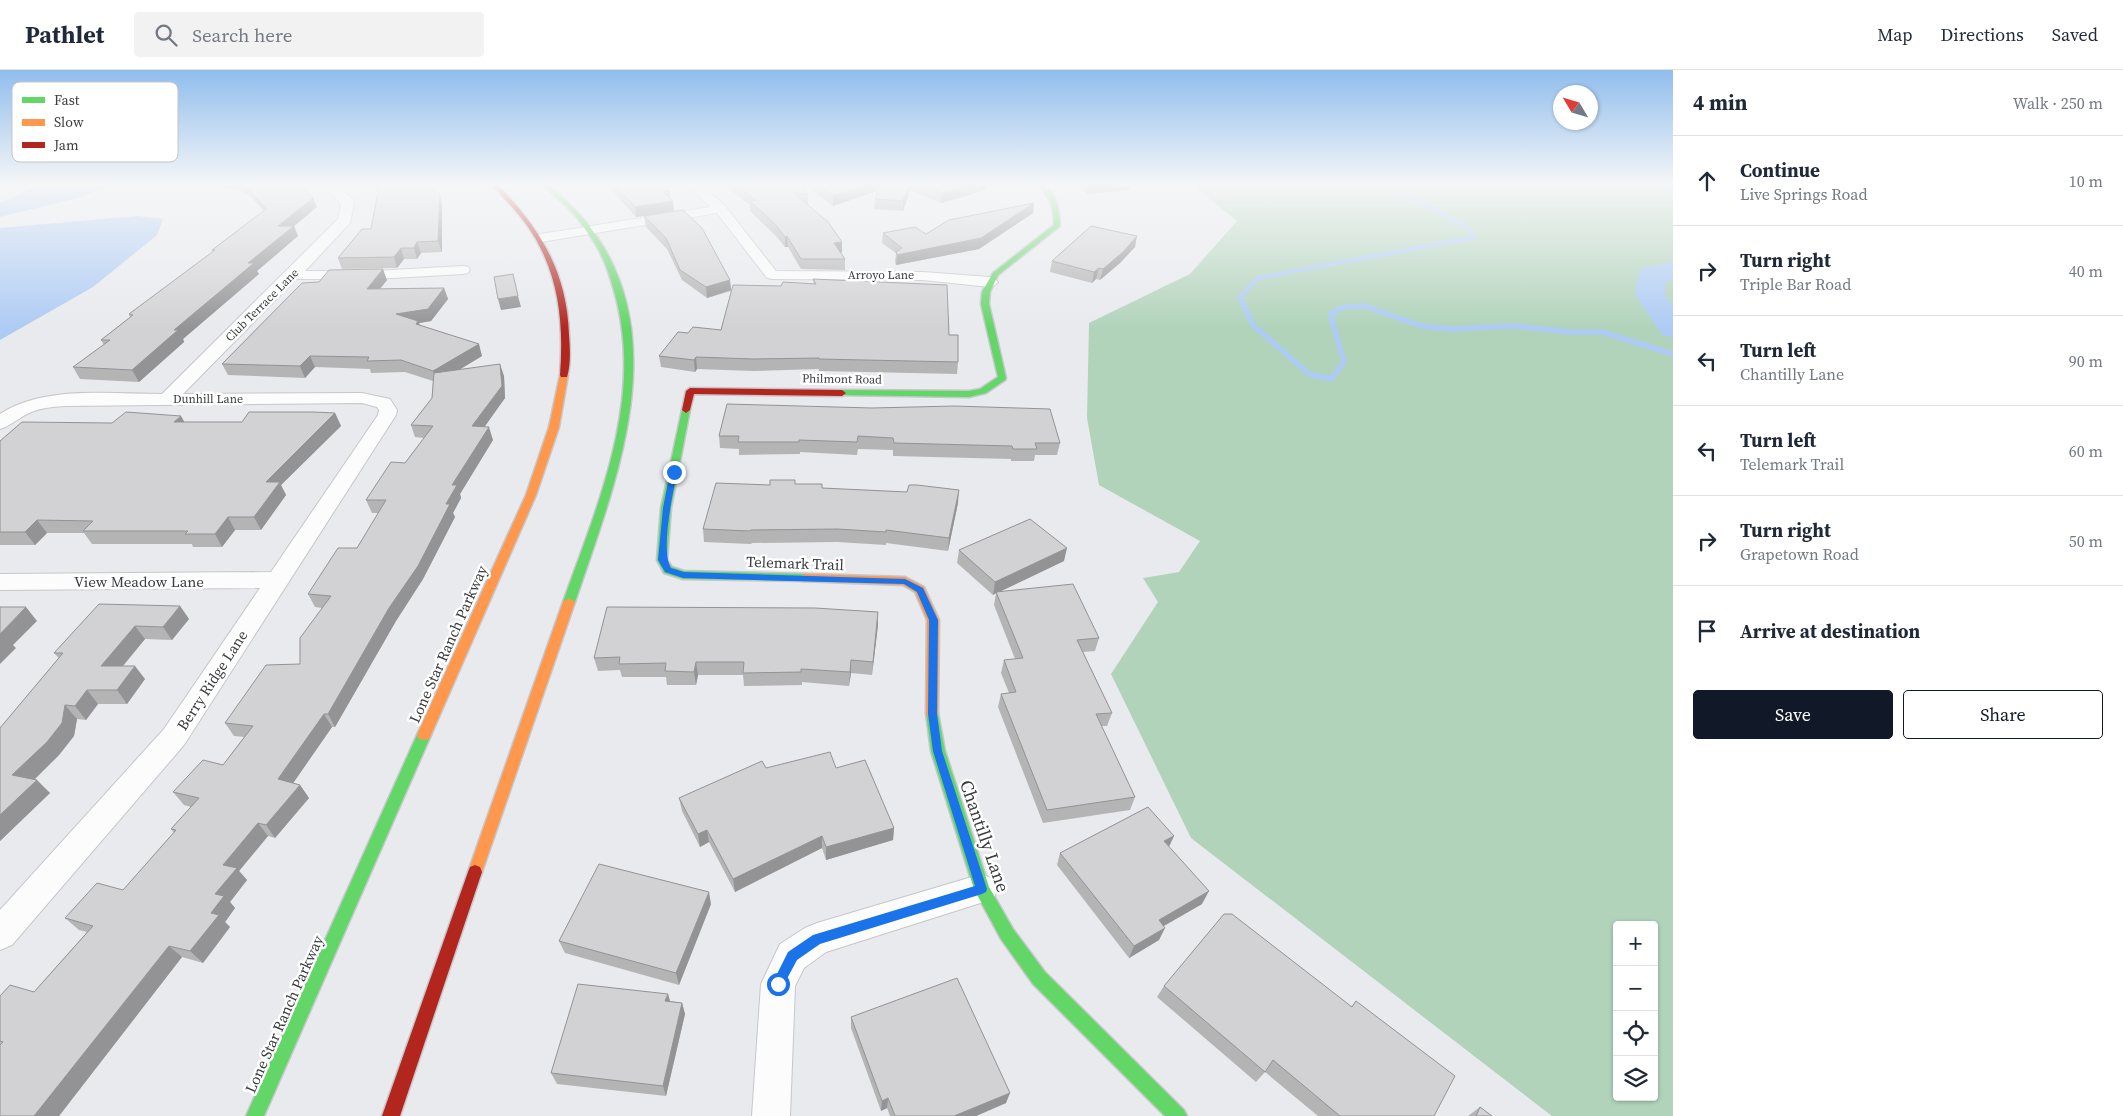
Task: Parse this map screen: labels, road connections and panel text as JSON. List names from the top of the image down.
{
  "streets": {
    "main road": [
      "Philmont Road",
      "Telemark Trail",
      "Lone Star Ranch Parkway",
      "Chantilly Lane"
    ],
    "street": [
      "Arroyo Lane",
      "Club Terrace Lane",
      "Dunhill Lane",
      "View Meadow Lane",
      "Berry Ridge Lane"
    ]
  },
  "crossings": [
    ["Arroyo Lane", "Philmont Road"],
    ["Club Terrace Lane", "Dunhill Lane"],
    ["Philmont Road", "Telemark Trail"],
    ["Dunhill Lane", "Berry Ridge Lane"],
    ["Telemark Trail", "Chantilly Lane"],
    ["View Meadow Lane", "Berry Ridge Lane"]
  ],
  "legend": ["Fast", "Slow", "Jam"],
  "north": "top left",
  "page": {
    "header": "Pathlet",
    "search": "Search here",
    "nav": ["Map", "Directions", "Saved"],
    "heading": ["4 min", "Walk · 250 m"],
    "list": [
      ["Continue", "Live Springs Road", "10 m"],
      ["Turn right", "Triple Bar Road", "40 m"],
      ["Turn left", "Chantilly Lane", "90 m"],
      ["Turn left", "Telemark Trail", "60 m"],
      ["Turn right", "Grapetown Road", "50 m"],
      "Arrive at destination"
    ],
    "buttons": ["Save", "Share"],
    "map_buttons": ["+", "−"]
  }
}
